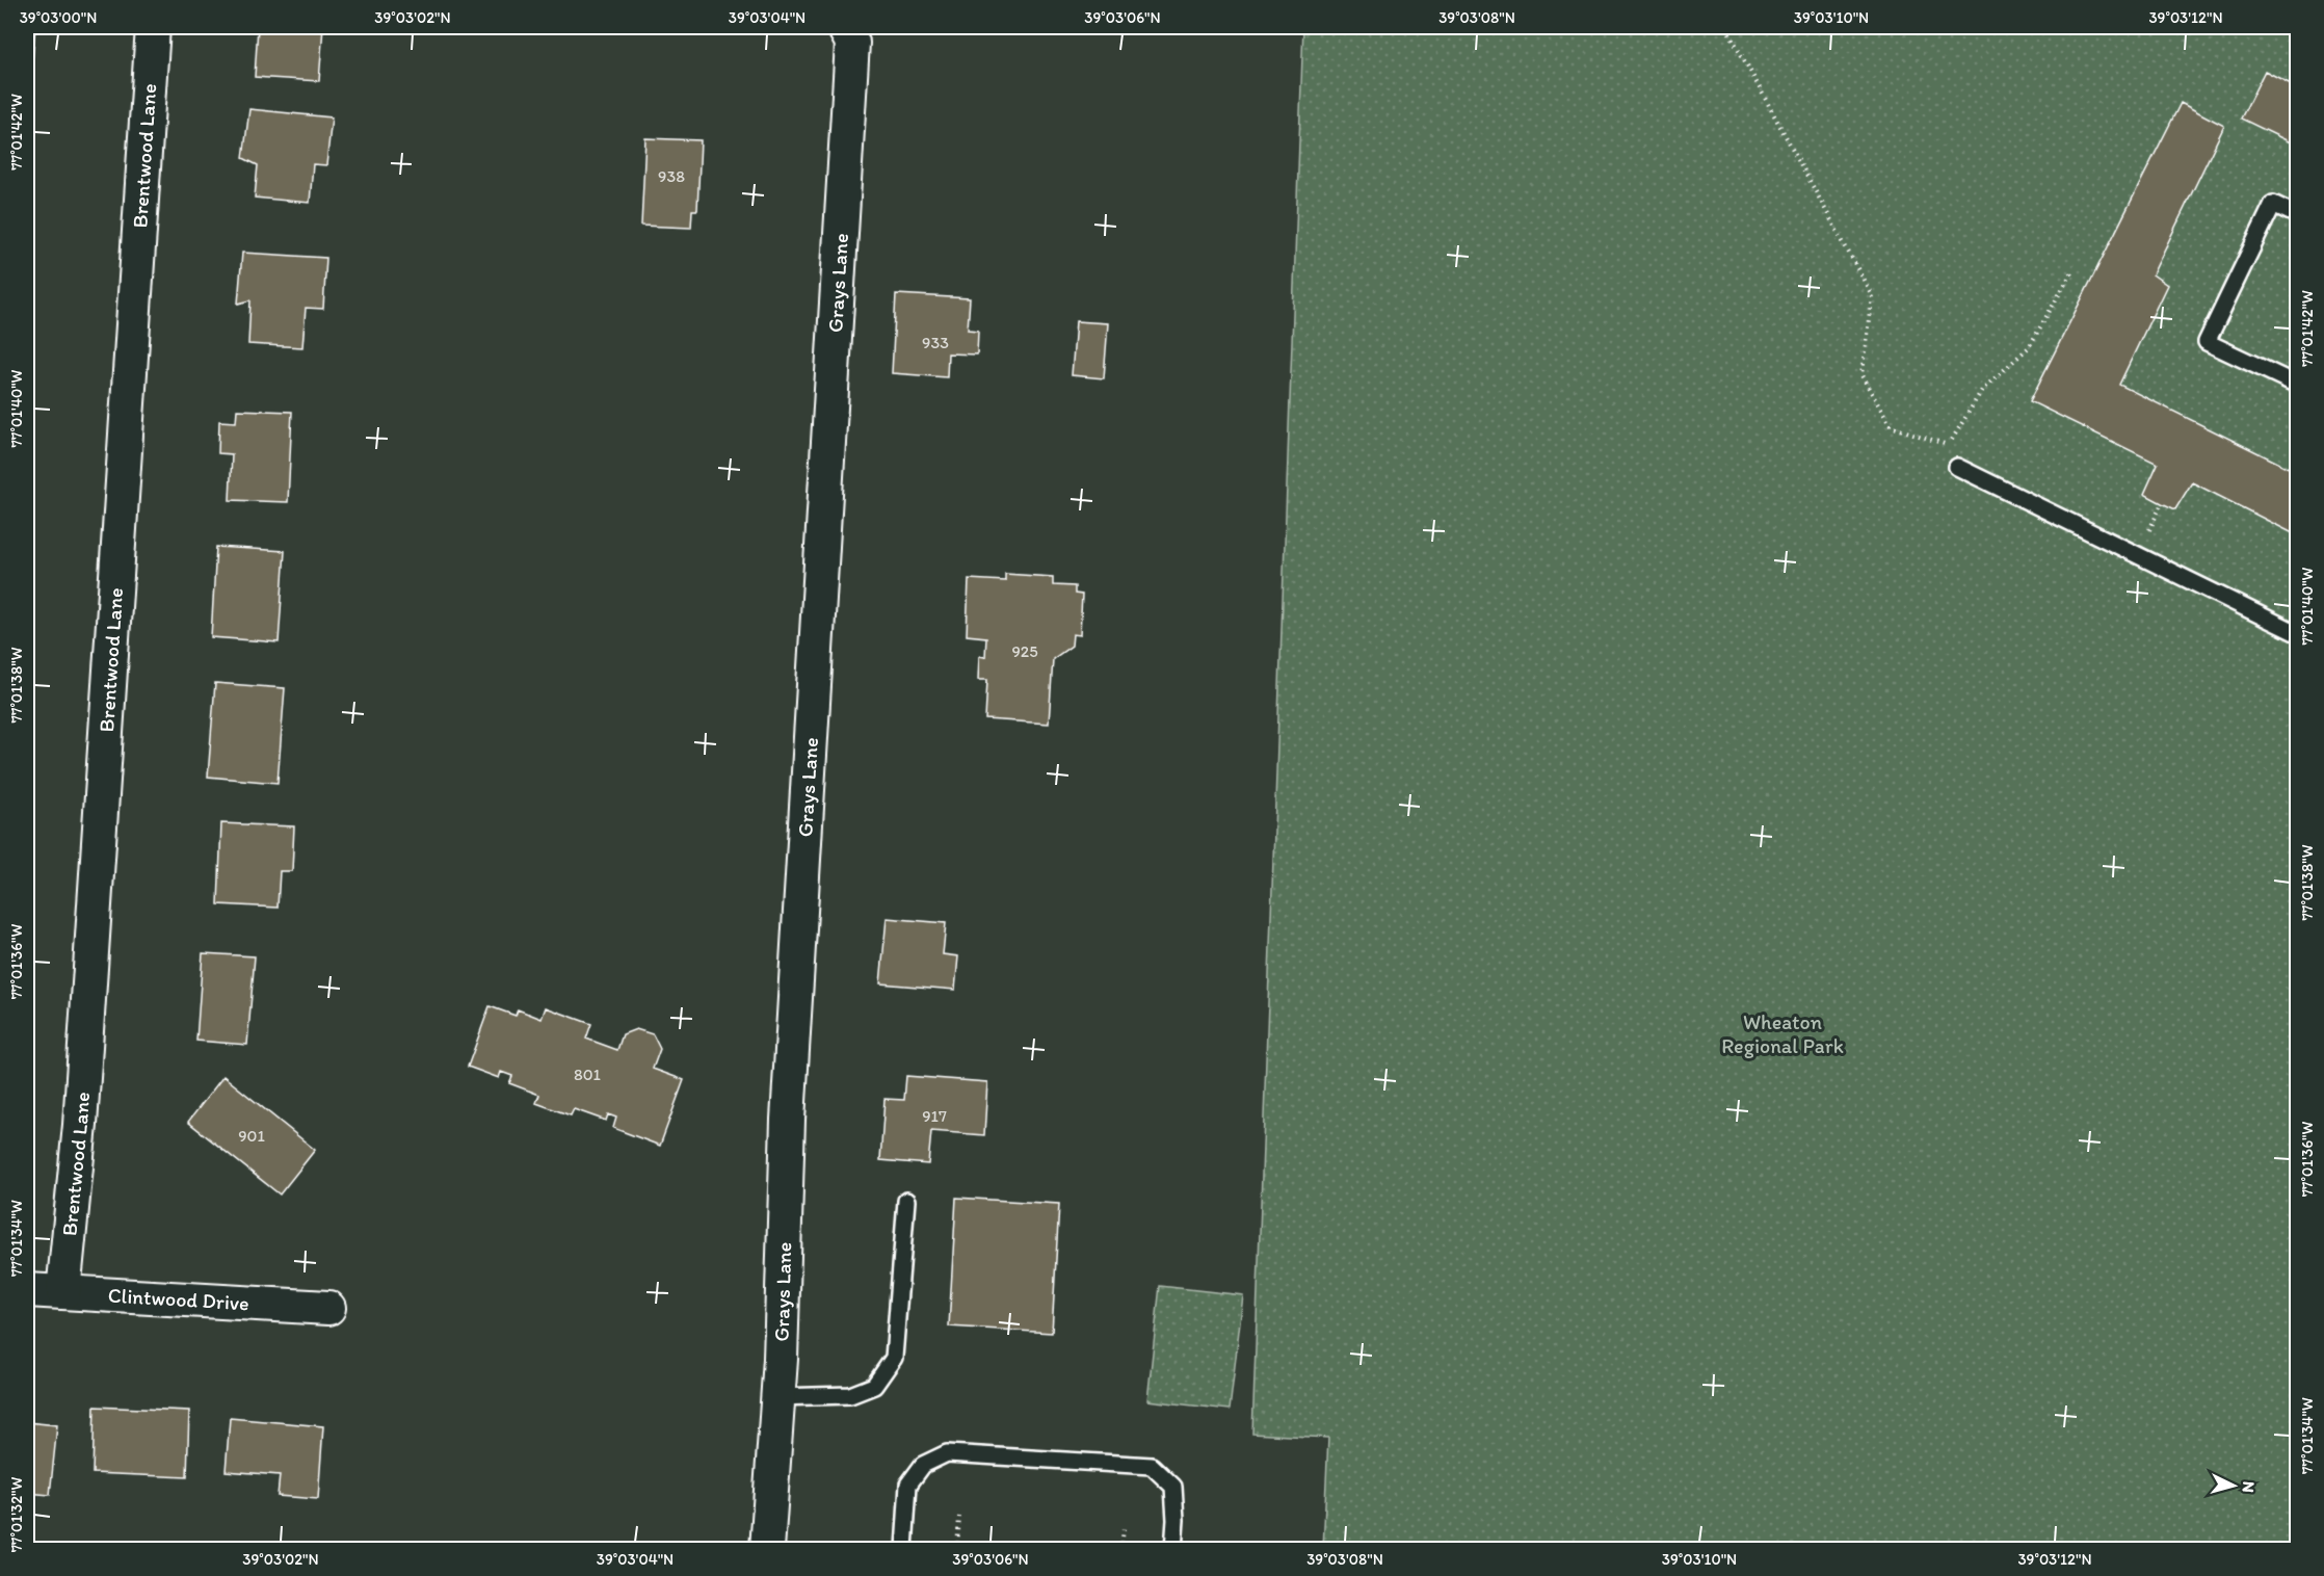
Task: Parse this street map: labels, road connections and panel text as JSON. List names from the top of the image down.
{
  "streets": {
    "street": ["Brentwood Lane", "Grays Lane", "Clintwood Drive"]
  },
  "crossings": [
    ["Brentwood Lane", "Clintwood Drive"]
  ],
  "parks": ["Wheaton Regional Park"],
  "house_numbers": [
    "938",
    "933",
    "925",
    "801",
    "917",
    "901"
  ],
  "north": "right",
  "coordinates": [
    "39°03'00\"N",
    "39°03'02\"N",
    "39°03'04\"N",
    "39°03'06\"N",
    "39°03'08\"N",
    "39°03'10\"N",
    "39°03'12\"N",
    "77°01'42\"W",
    "77°01'40\"W",
    "77°01'38\"W",
    "77°01'36\"W",
    "77°01'34\"W",
    "77°01'32\"W"
  ]
}
